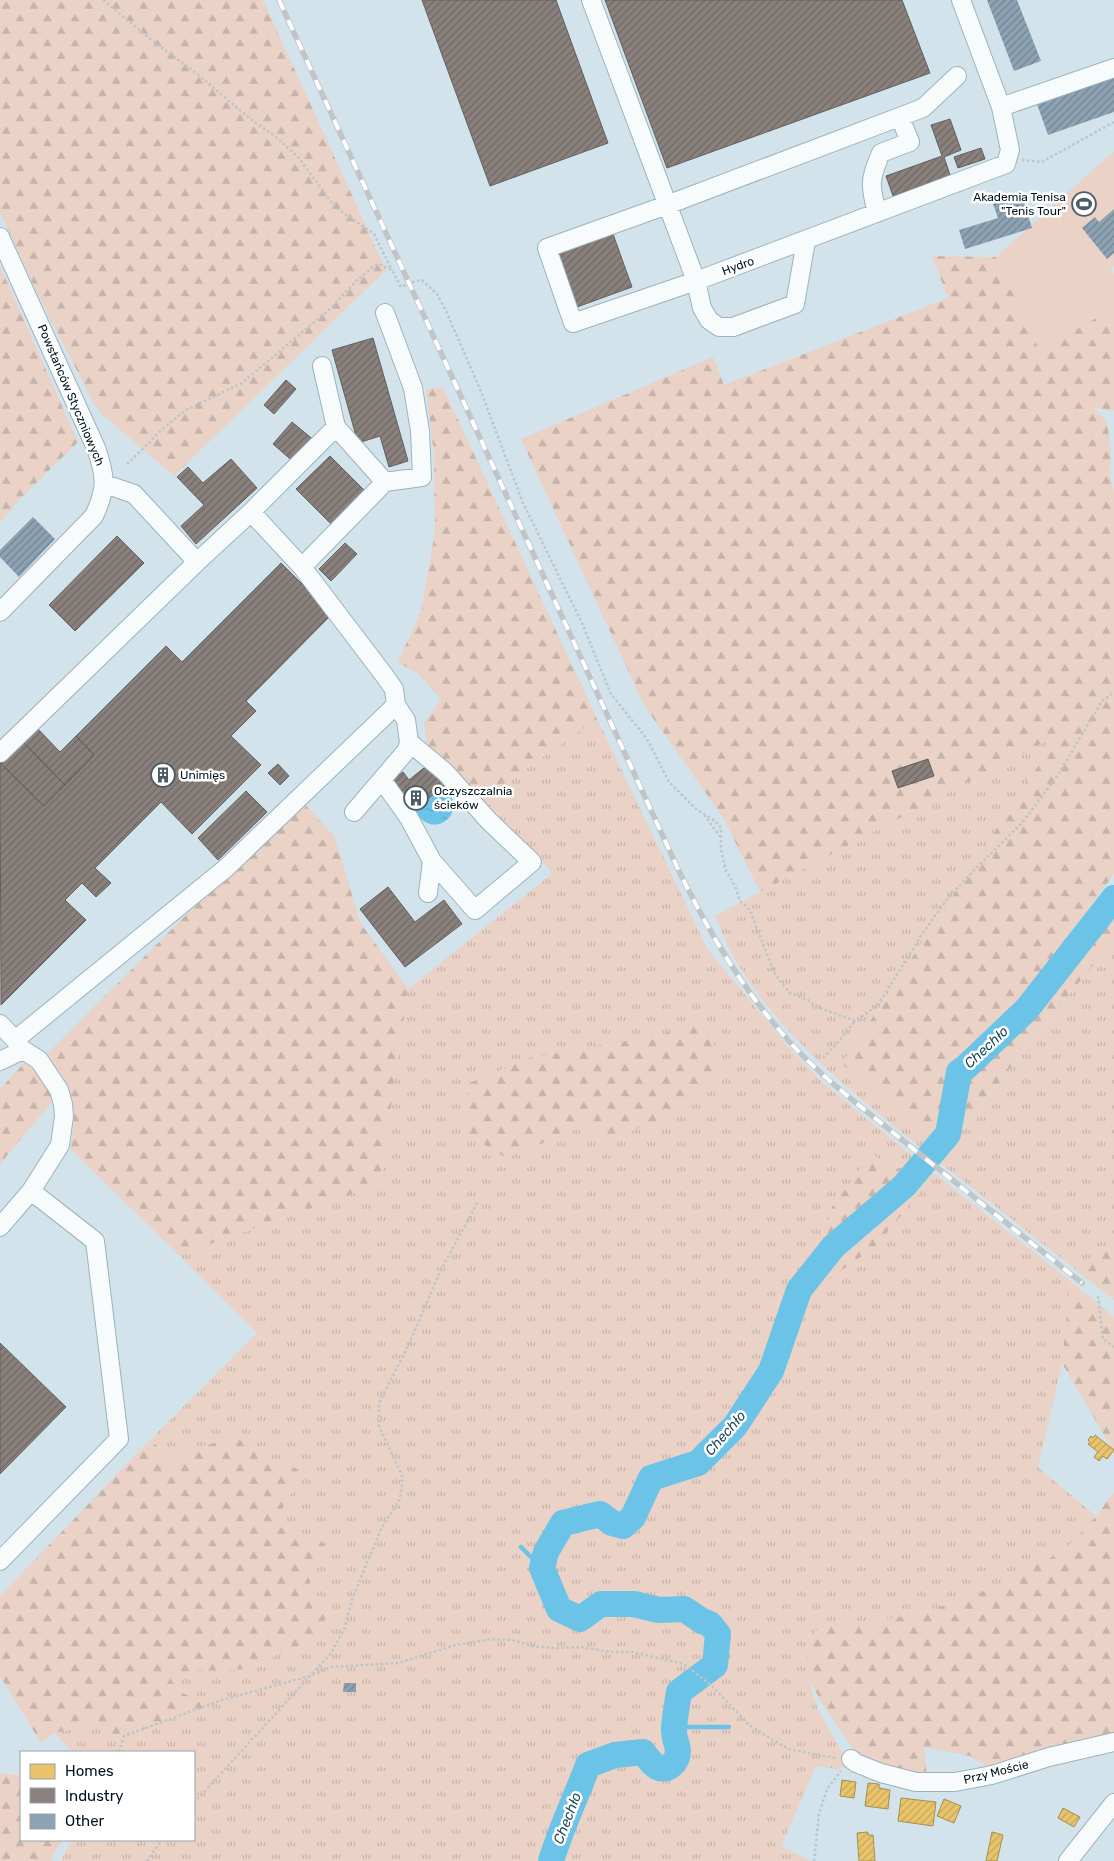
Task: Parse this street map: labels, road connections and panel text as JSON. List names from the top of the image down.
{
  "streets": {
    "street": ["Hydro", "Powstańców Styczniowych", "Przy Moście"]
  },
  "water": ["Chechło"],
  "places": {
    "sports": ["Akademia Tenisa \"Tenis Tour\""],
    "building": ["Unimięs", "Oczyszczalnia ścieków"]
  },
  "legend": ["Homes", "Industry", "Other"]
}
